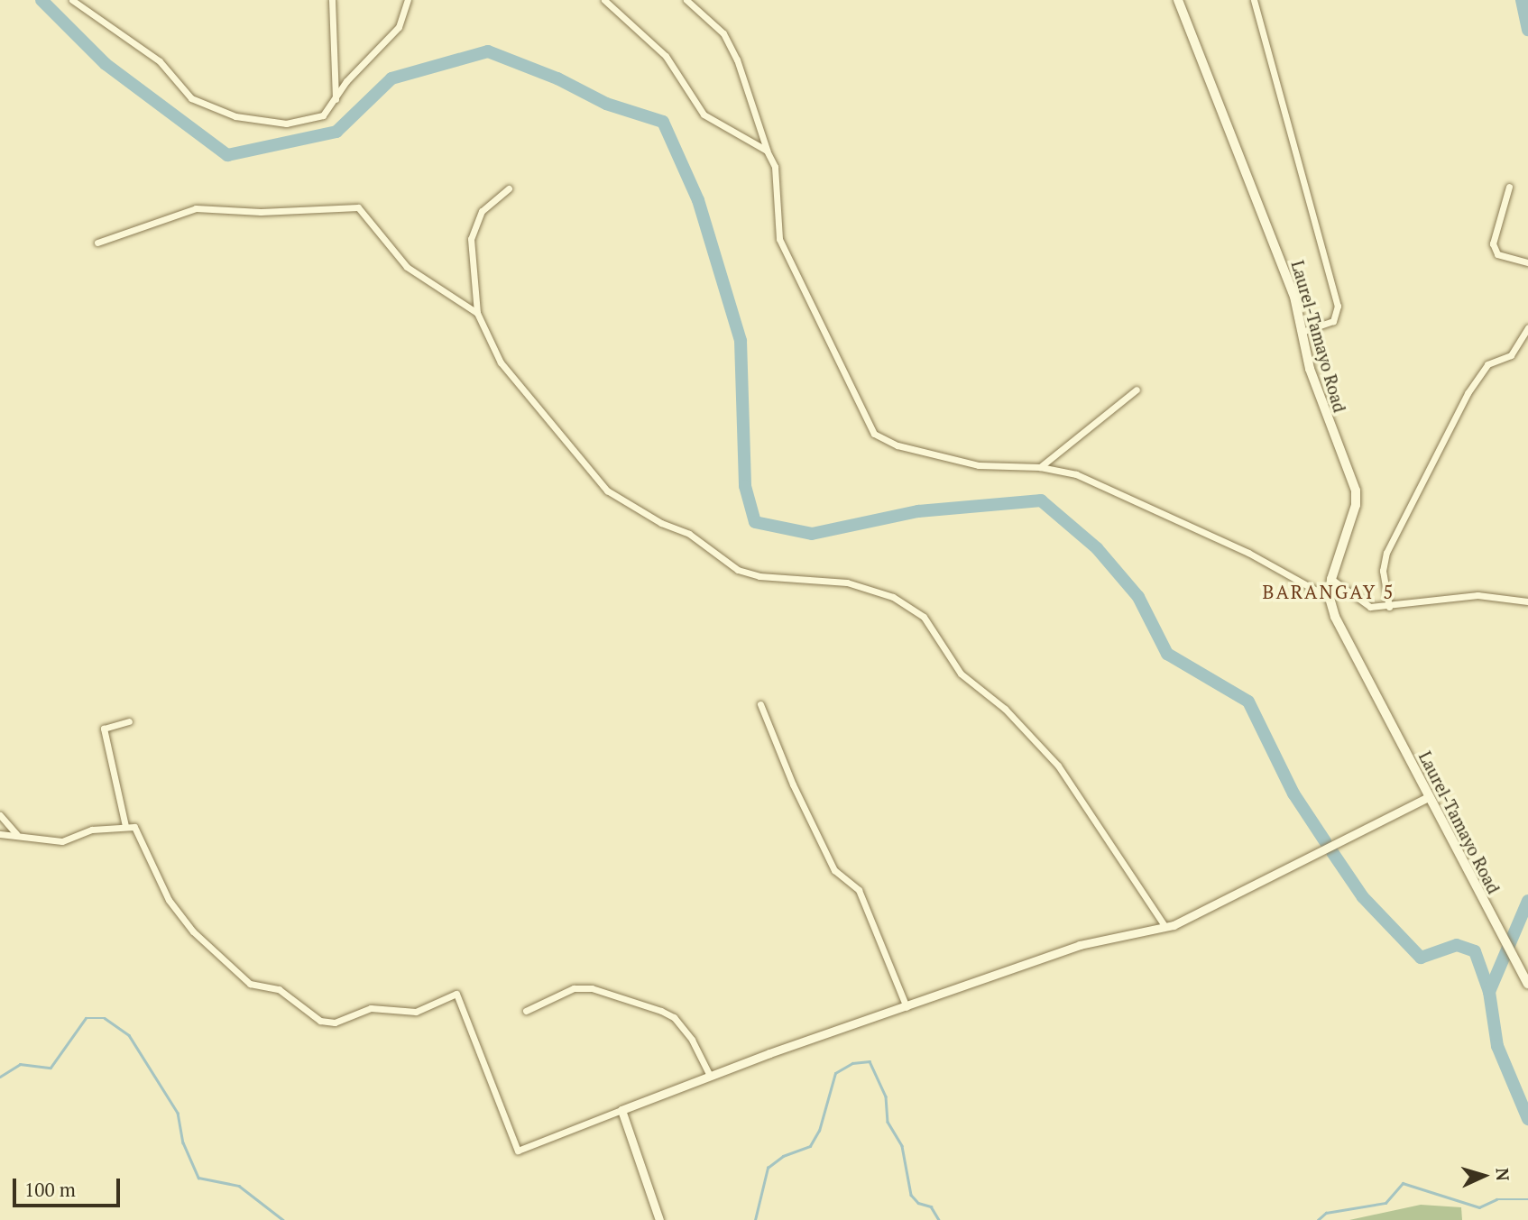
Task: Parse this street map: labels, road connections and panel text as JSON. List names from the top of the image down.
{
  "streets": {
    "main road": ["Laurel-Tamayo Road"]
  },
  "districts": ["BARANGAY 5"],
  "scale_bar": "100 m",
  "north": "right"
}
